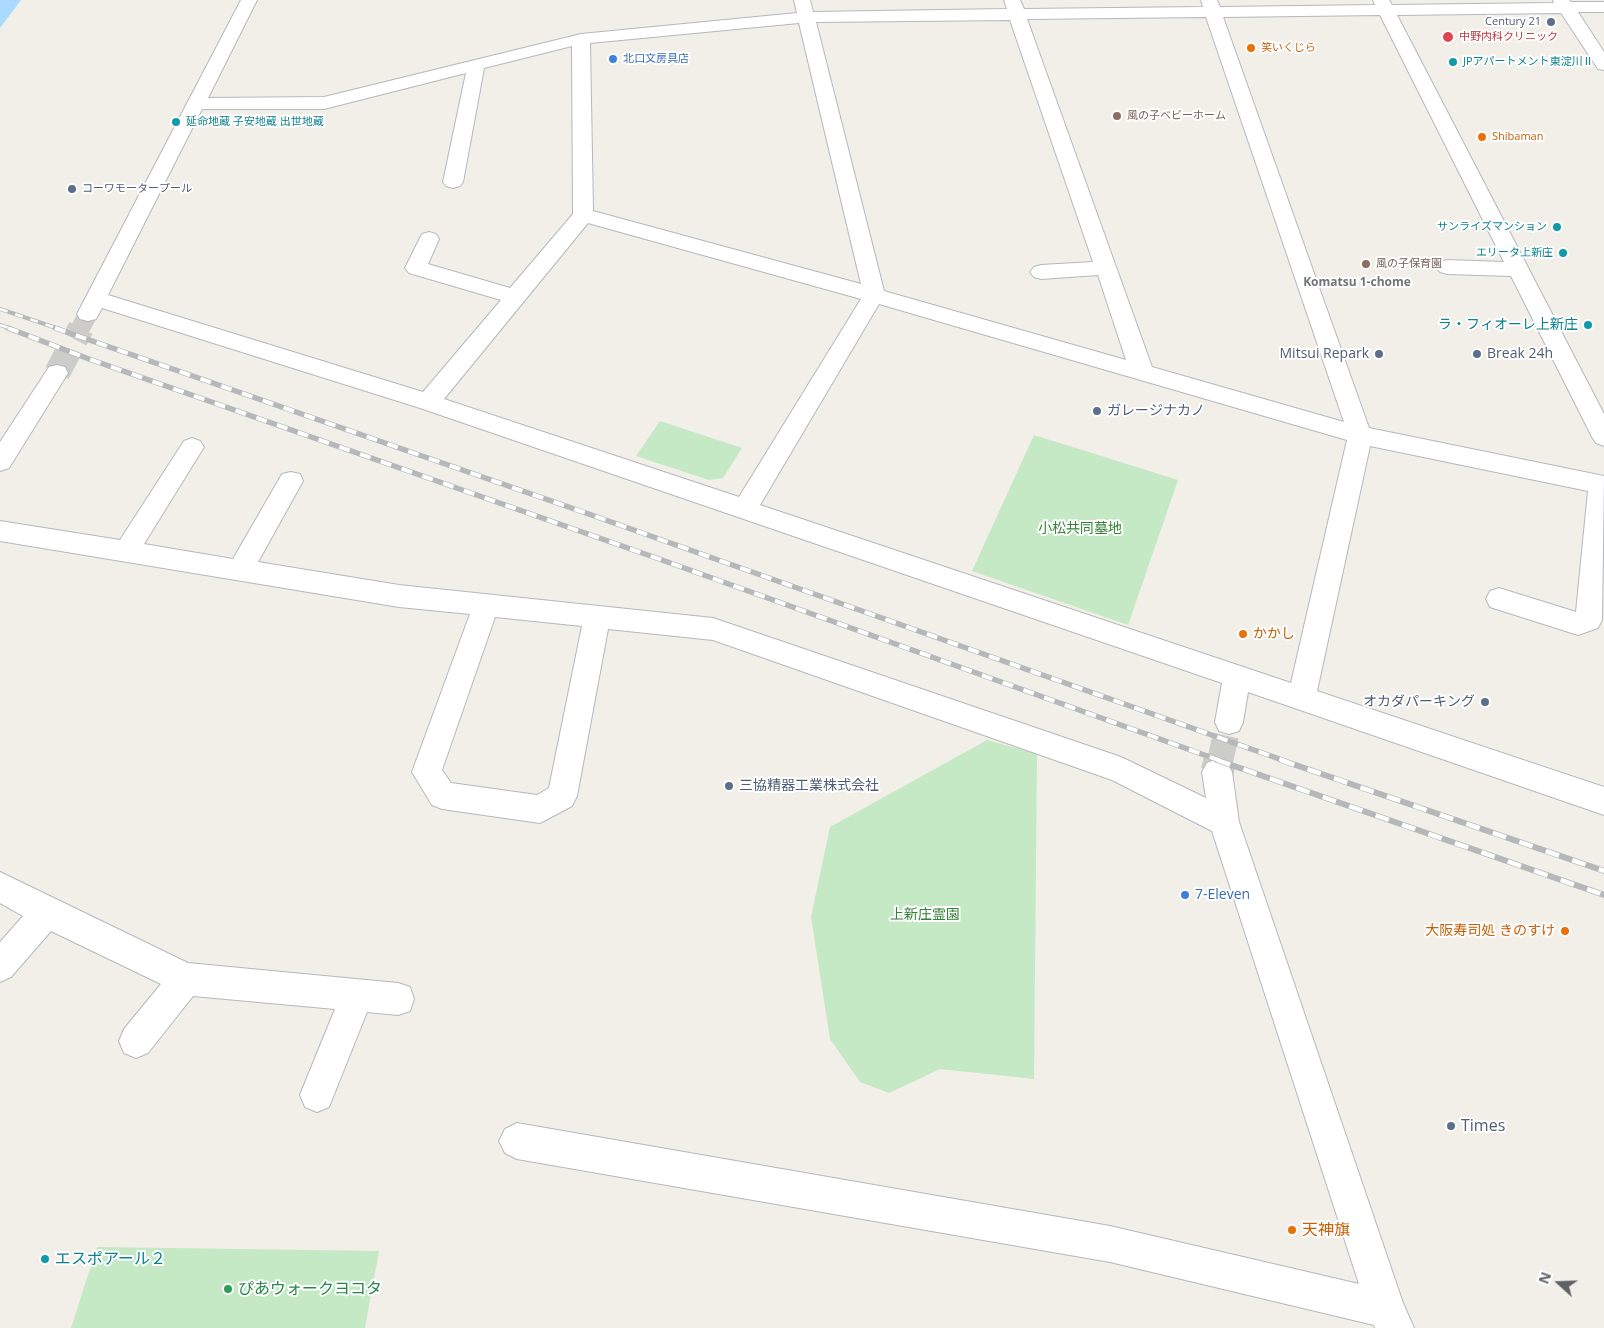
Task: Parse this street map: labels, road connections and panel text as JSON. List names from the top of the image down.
{
  "districts": ["Komatsu 1-chome"],
  "parks": ["小松共同墓地", "上新庄霊園"],
  "places": [
    "Century 21",
    "中野内科クリニック",
    "笑いくじら",
    "北口文房具店",
    "JPアパートメント東淀川Ⅱ",
    "風の子ベビーホーム",
    "延命地蔵 子安地蔵 出世地蔵",
    "Shibaman",
    "コーワモータープール",
    "サンライズマンション",
    "エリータ上新庄",
    "風の子保育園",
    "ラ・フィオーレ上新庄",
    "Mitsui Repark",
    "Break 24h",
    "ガレージナカノ",
    "かかし",
    "オカダパーキング",
    "三協精器工業株式会社",
    "7-Eleven",
    "大阪寿司処 きのすけ",
    "Times",
    "天神旗",
    "エスポアール２",
    "ぴあウォークヨコタ"
  ],
  "north": "left"
}
